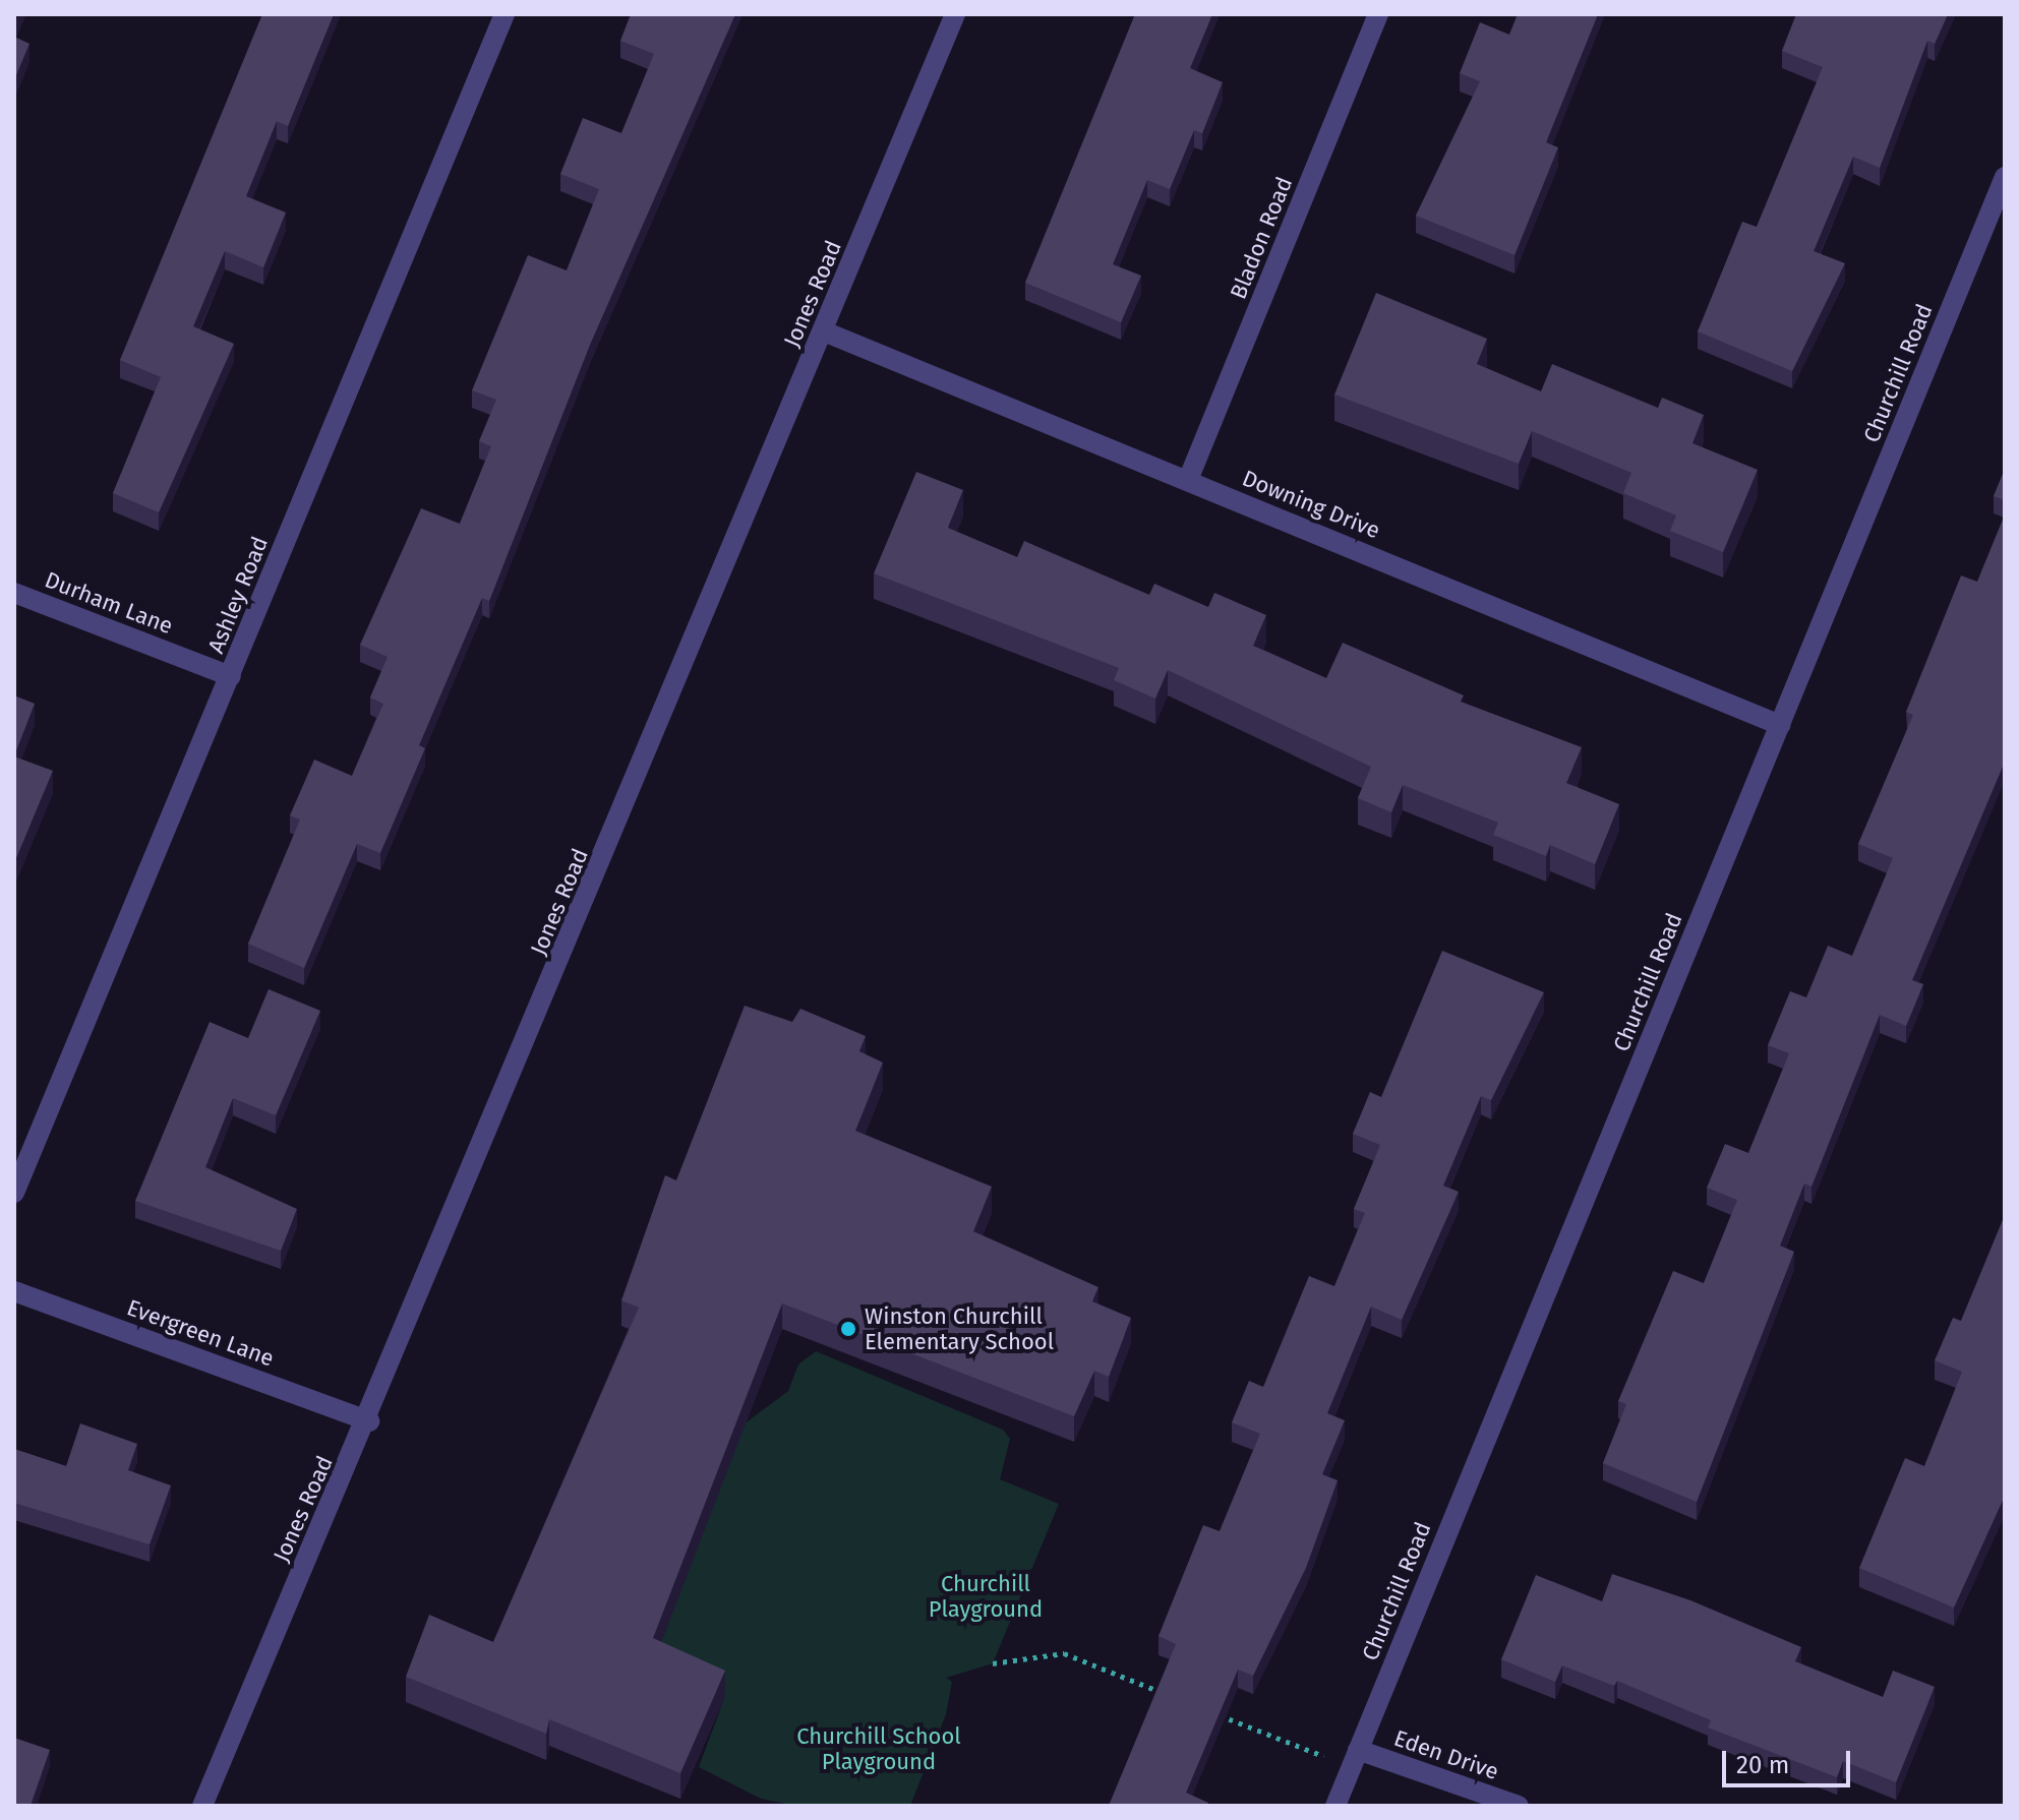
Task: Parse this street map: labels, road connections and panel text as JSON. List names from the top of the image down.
{
  "streets": {
    "street": [
      "Bladon Road",
      "Jones Road",
      "Churchill Road",
      "Downing Drive",
      "Ashley Road",
      "Durham Lane",
      "Evergreen Lane",
      "Eden Drive"
    ]
  },
  "crossings": [
    ["Bladon Road", "Downing Drive"],
    ["Jones Road", "Downing Drive"],
    ["Jones Road", "Evergreen Lane"],
    ["Churchill Road", "Downing Drive"],
    ["Churchill Road", "Eden Drive"],
    ["Ashley Road", "Durham Lane"]
  ],
  "parks": ["Churchill Playground", "Churchill School Playground"],
  "places": ["Winston Churchill Elementary School"],
  "scale_bar": "20 m"
}
